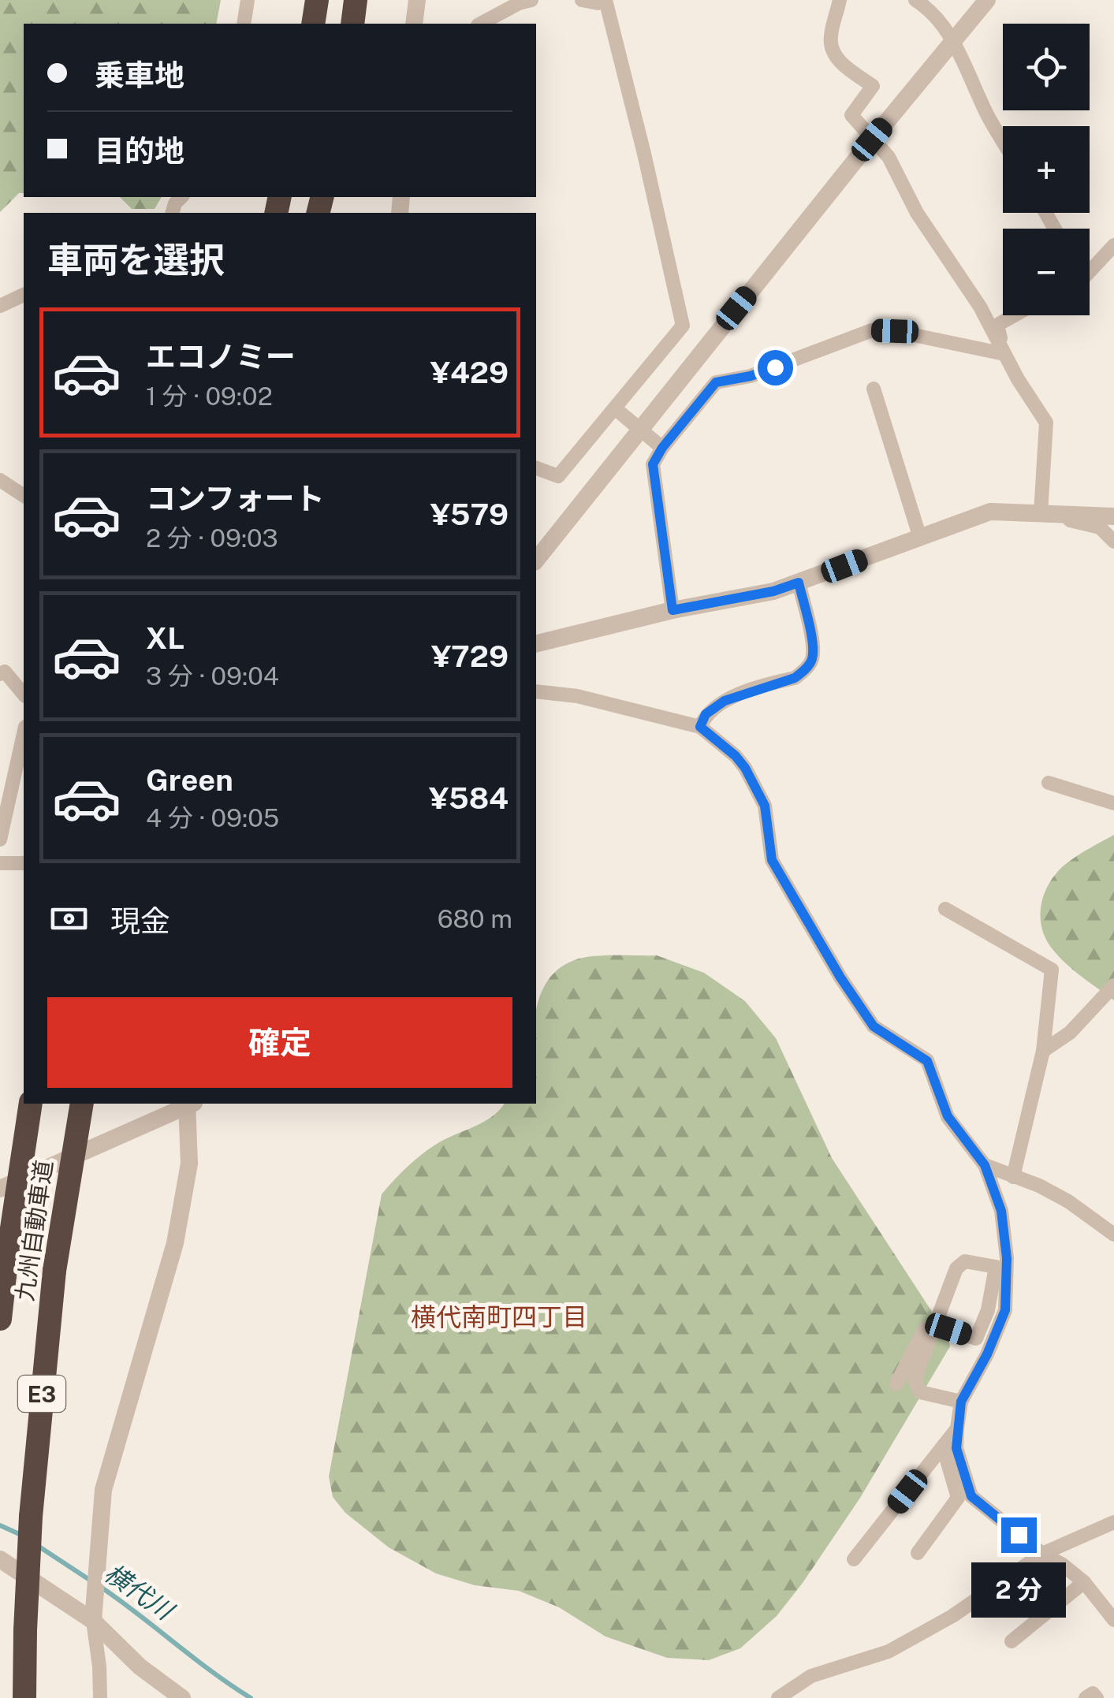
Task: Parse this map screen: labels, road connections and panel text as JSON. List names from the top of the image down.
{
  "streets": {
    "highway": ["九州自動車道", "E3"]
  },
  "districts": ["横代南町四丁目"],
  "water": ["横代川"],
  "page": {
    "map_buttons": ["+", "−"],
    "banner": ["乗車地", "目的地"],
    "heading": "車両を選択",
    "list": [
      {
        "name": "エコノミー",
        "note": "1 分 · 09:02",
        "value": "¥429"
      },
      {
        "name": "コンフォート",
        "note": "2 分 · 09:03",
        "value": "¥579"
      },
      {
        "name": "XL",
        "note": "3 分 · 09:04",
        "value": "¥729"
      },
      {
        "name": "Green",
        "note": "4 分 · 09:05",
        "value": "¥584"
      }
    ],
    "pay": ["現金", "680 m"],
    "buttons": "確定",
    "bubble": "2 分"
  }
}
